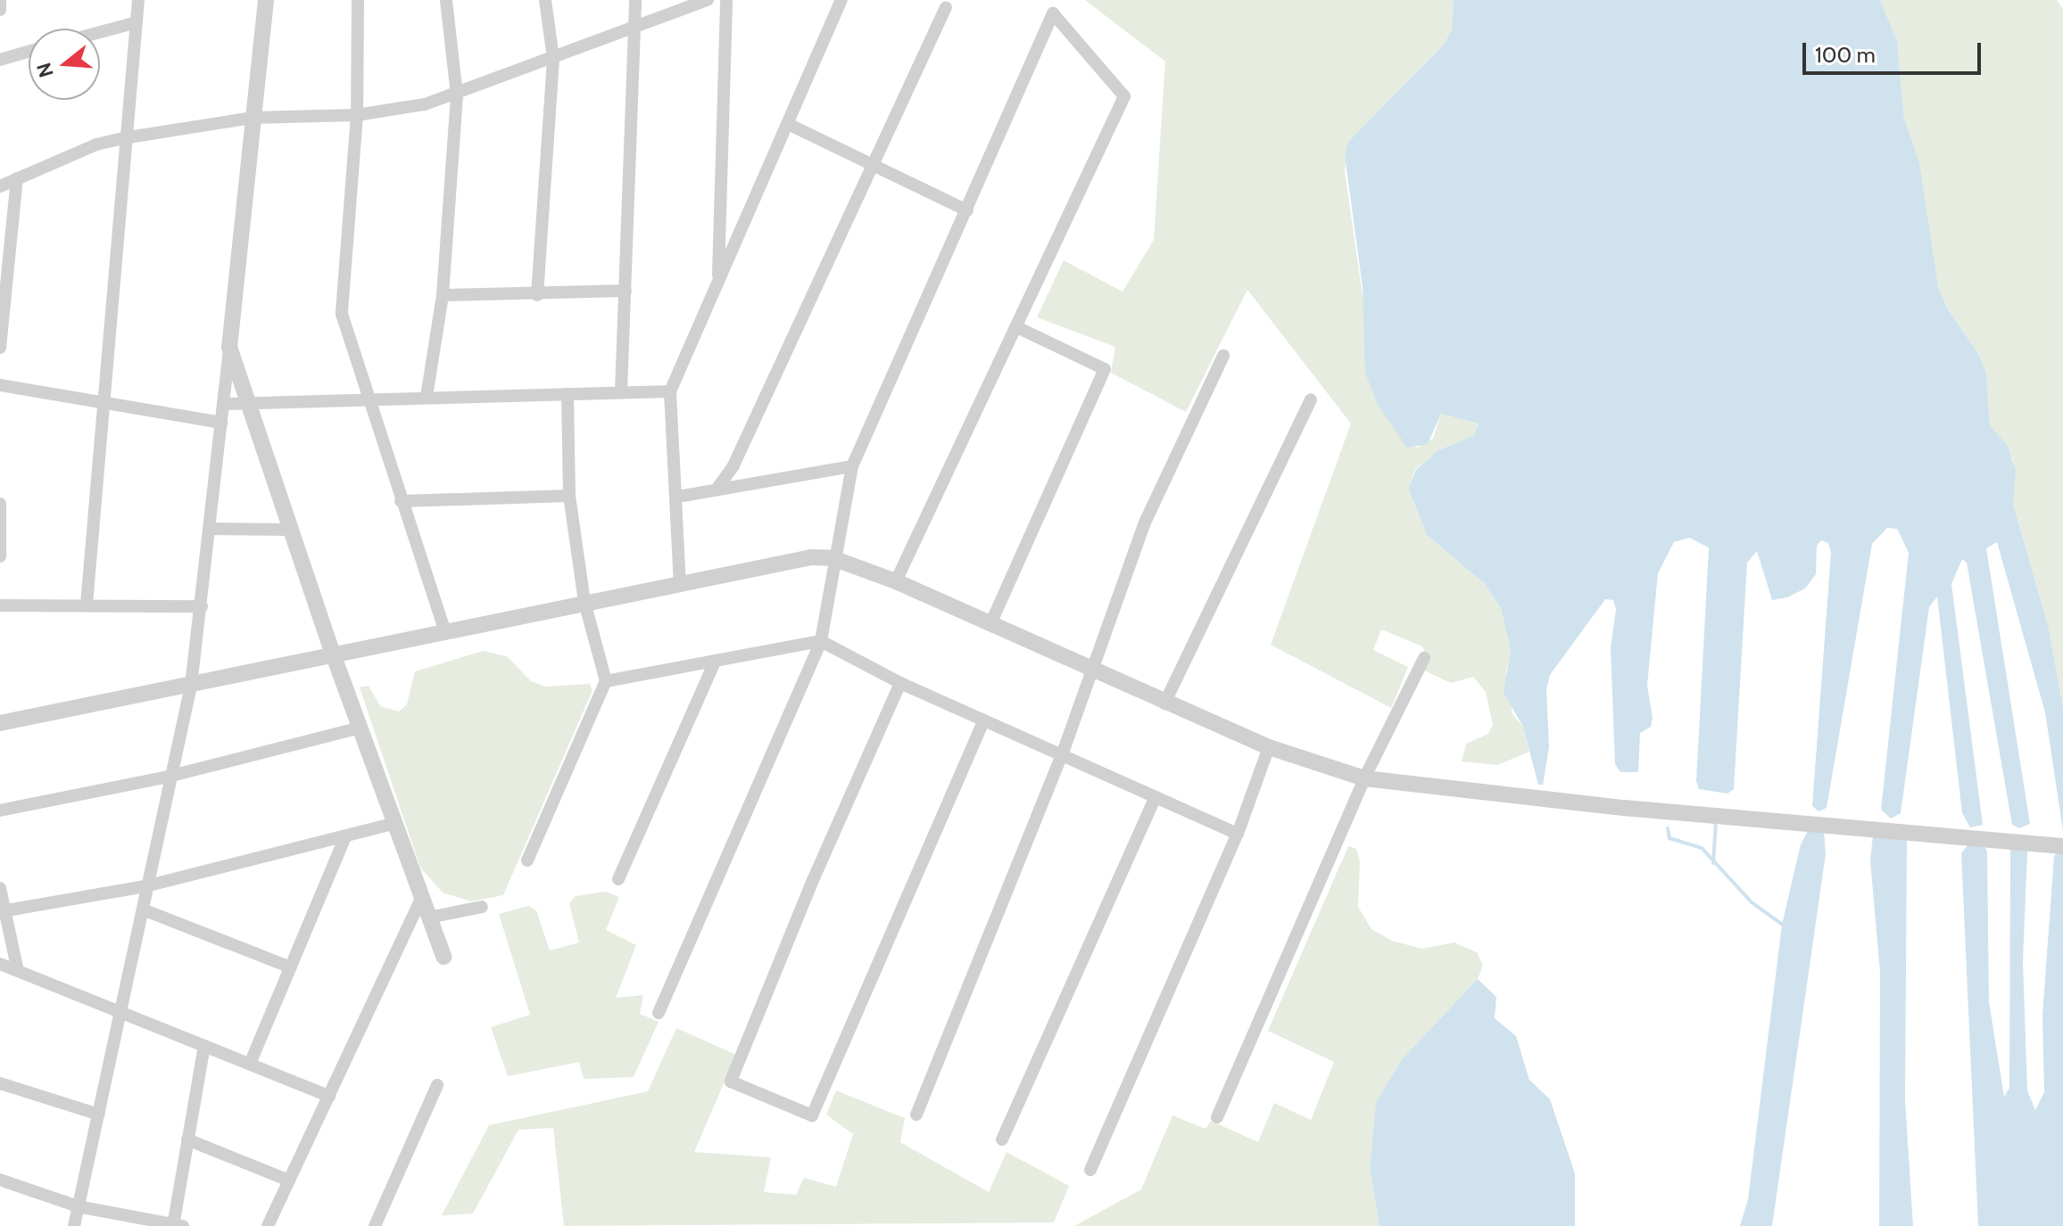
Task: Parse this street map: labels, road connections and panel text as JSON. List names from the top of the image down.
{
  "scale_bar": "100 m",
  "north": "left"
}
